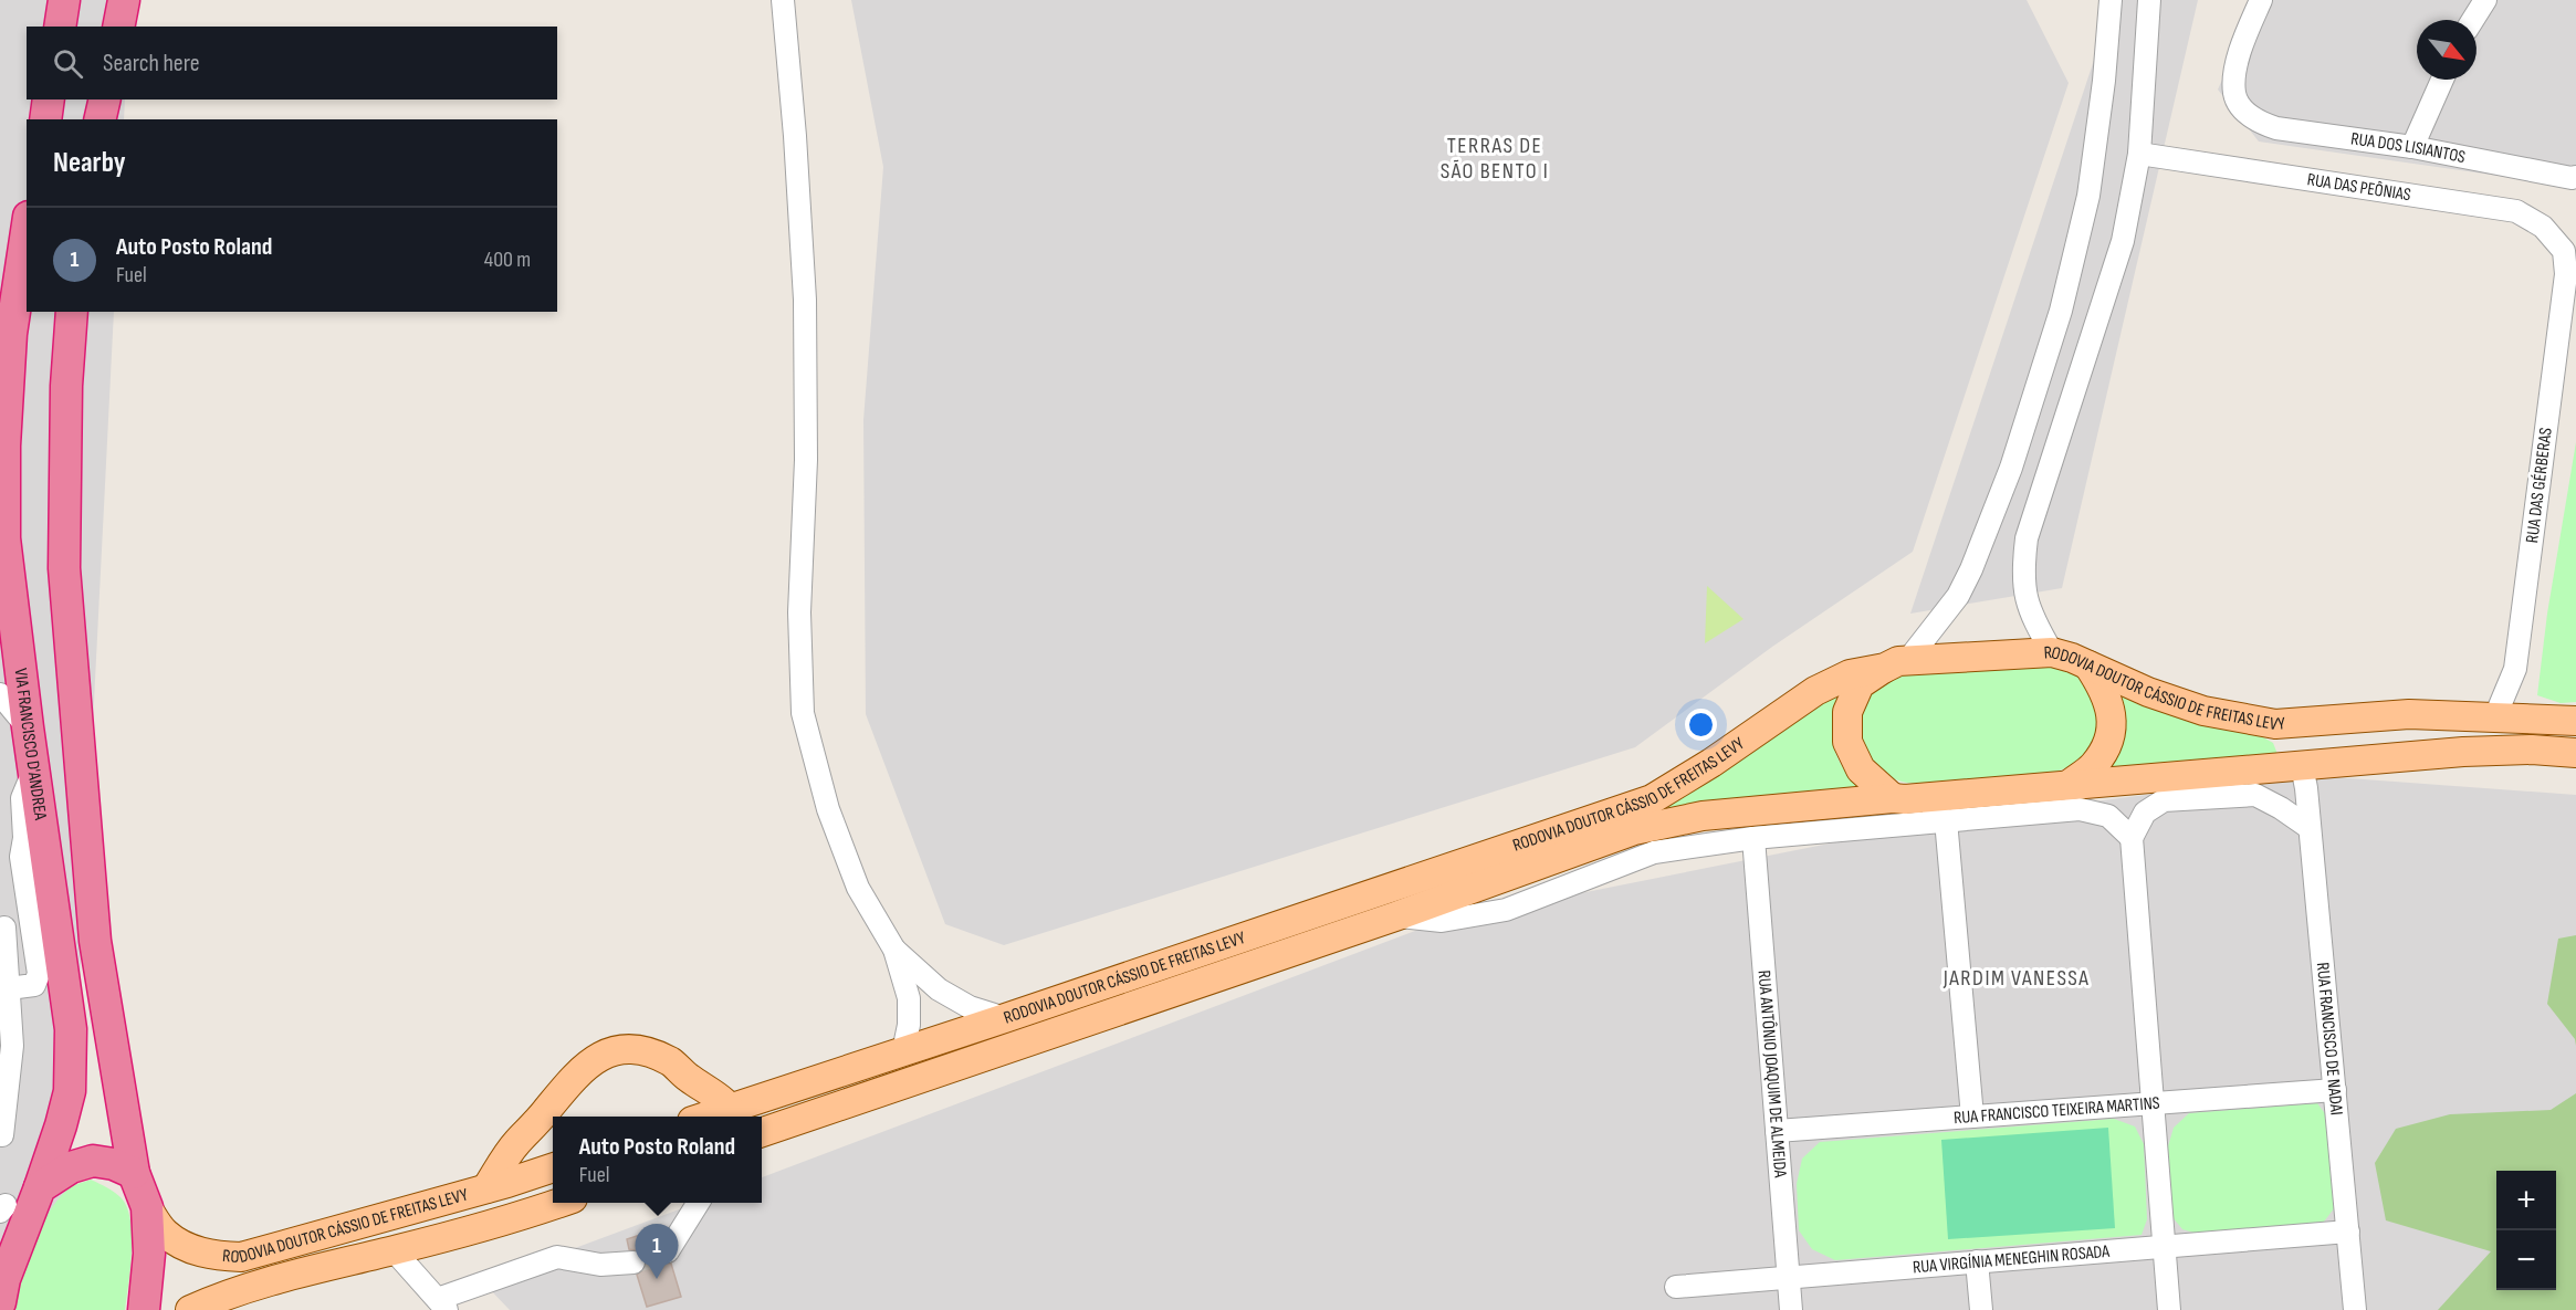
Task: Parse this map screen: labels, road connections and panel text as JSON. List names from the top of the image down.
{
  "streets": {
    "highway": ["VIA FRANCISCO D'ANDREA"],
    "main road": ["RODOVIA DOUTOR CÁSSIO DE FREITAS LEVY"],
    "street": [
      "RUA DOS LISIANTOS",
      "RUA DAS PEÔNIAS",
      "RUA DAS GÉRBERAS",
      "RUA FRANCISCO DE NADAI",
      "RUA ANTÔNIO JOAQUIM DE ALMEIDA",
      "RUA FRANCISCO TEIXEIRA MARTINS",
      "RUA VIRGÍNIA MENEGHIN ROSADA"
    ]
  },
  "crossings": [
    ["RUA DAS PEÔNIAS", "RUA DAS GÉRBERAS"],
    ["RUA DAS GÉRBERAS", "RODOVIA DOUTOR CÁSSIO DE FREITAS LEVY"],
    ["RODOVIA DOUTOR CÁSSIO DE FREITAS LEVY", "RUA FRANCISCO DE NADAI"],
    ["RUA FRANCISCO DE NADAI", "RUA FRANCISCO TEIXEIRA MARTINS"],
    ["RUA FRANCISCO DE NADAI", "RUA VIRGÍNIA MENEGHIN ROSADA"],
    ["RUA ANTÔNIO JOAQUIM DE ALMEIDA", "RUA FRANCISCO TEIXEIRA MARTINS"],
    ["RUA ANTÔNIO JOAQUIM DE ALMEIDA", "RUA VIRGÍNIA MENEGHIN ROSADA"]
  ],
  "districts": ["TERRAS DE SÃO BENTO I", "JARDIM VANESSA"],
  "north": "bottom right",
  "page": {
    "search": "Search here",
    "heading": "Nearby",
    "list": [
      {
        "mark": "1",
        "name": "Auto Posto Roland",
        "note": "Fuel",
        "value": "400 m"
      }
    ],
    "popup": ["Auto Posto Roland", "Fuel"],
    "map_buttons": ["+", "−"],
    "pins": "1"
  }
}
